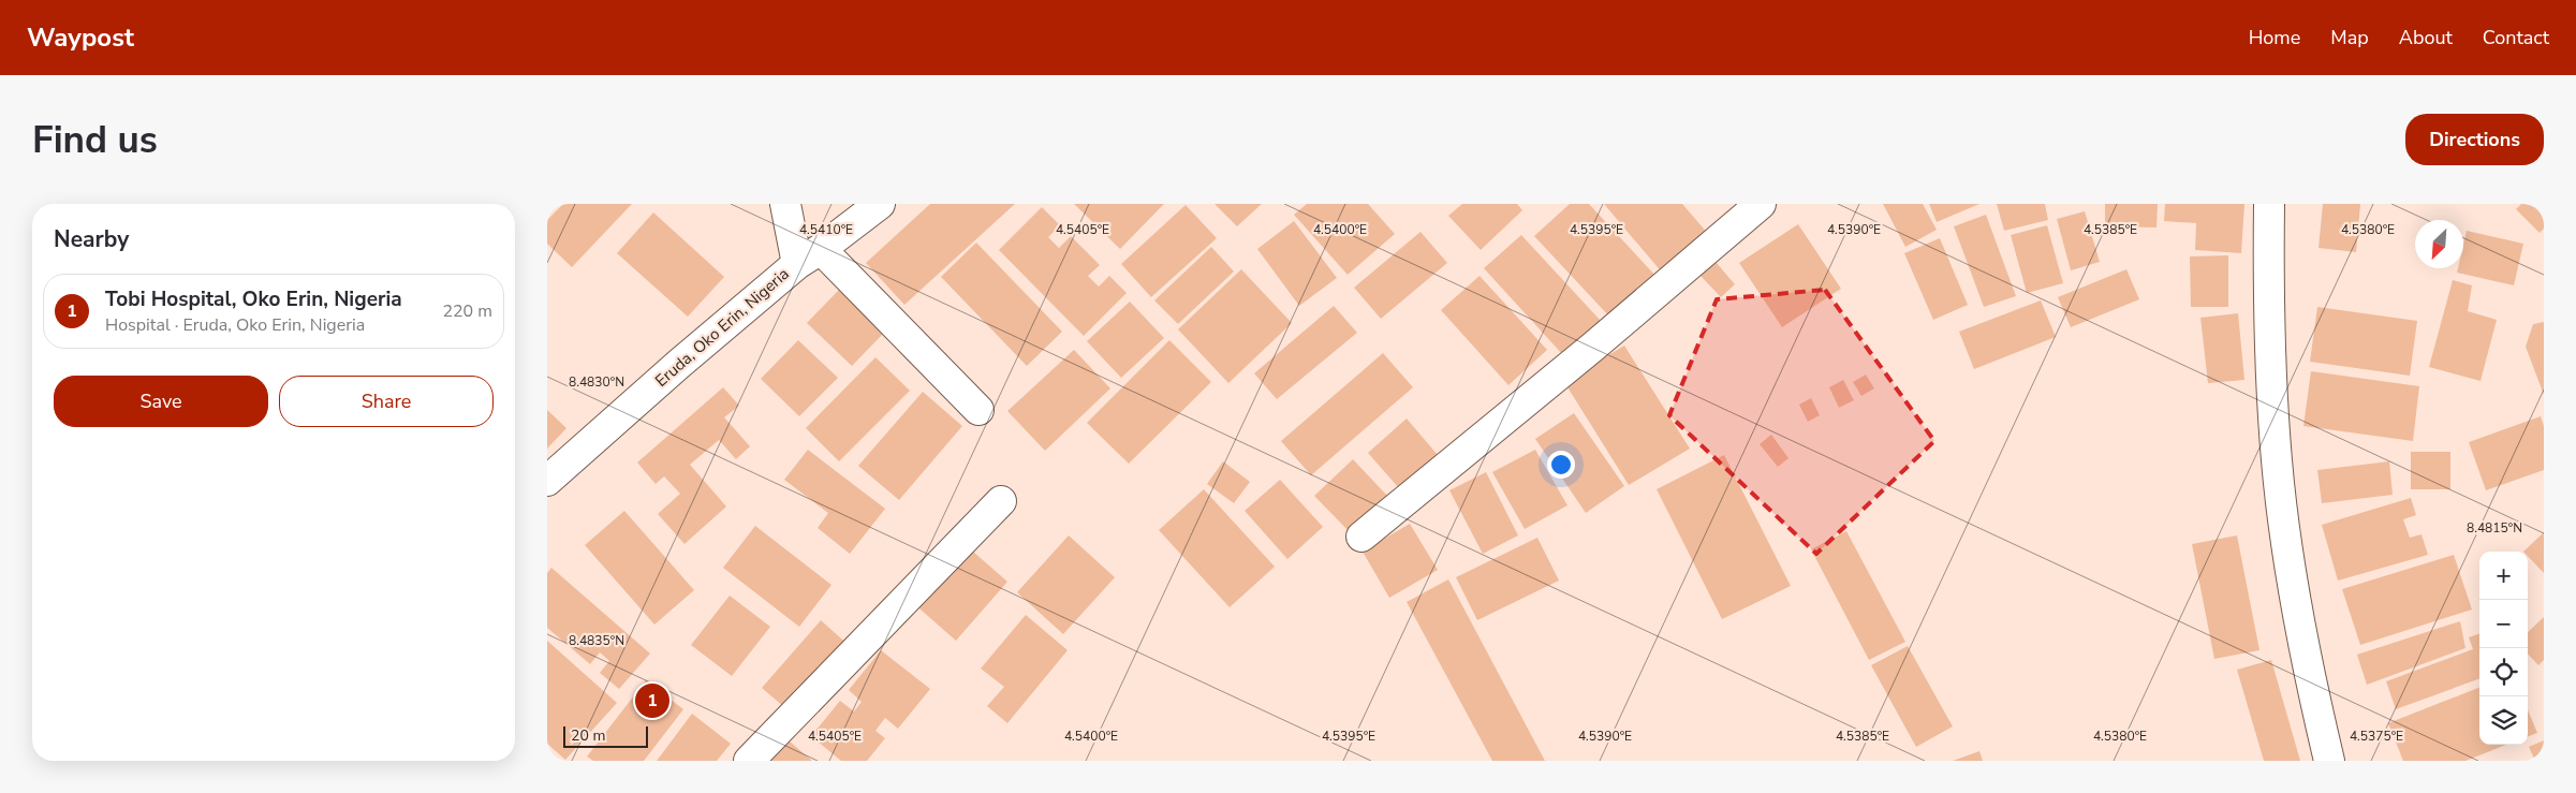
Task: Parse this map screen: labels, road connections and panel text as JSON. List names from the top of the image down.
{
  "streets": {
    "street": ["Eruda, Oko Erin, Nigeria"]
  },
  "scale_bar": "20 m",
  "north": "bottom left",
  "page": {
    "header": "Waypost",
    "nav": [
      "Home",
      "Map",
      "About",
      "Contact"
    ],
    "buttons": [
      "Directions",
      ["Save", "Share"]
    ],
    "title": "Find us",
    "heading": "Nearby",
    "list": [
      {
        "mark": "1",
        "name": "Tobi Hospital, Oko Erin, Nigeria",
        "note": "Hospital · Eruda, Oko Erin, Nigeria",
        "value": "220 m"
      }
    ],
    "map_buttons": ["+", "−"],
    "pins": "1",
    "scale": "20 m"
  },
  "coordinates": [
    "4.5410°E",
    "4.5405°E",
    "4.5400°E",
    "4.5395°E",
    "4.5390°E",
    "4.5385°E",
    "4.5380°E",
    "8.4830°N",
    "8.4815°N",
    "8.4835°N",
    "4.5375°E"
  ]
}
